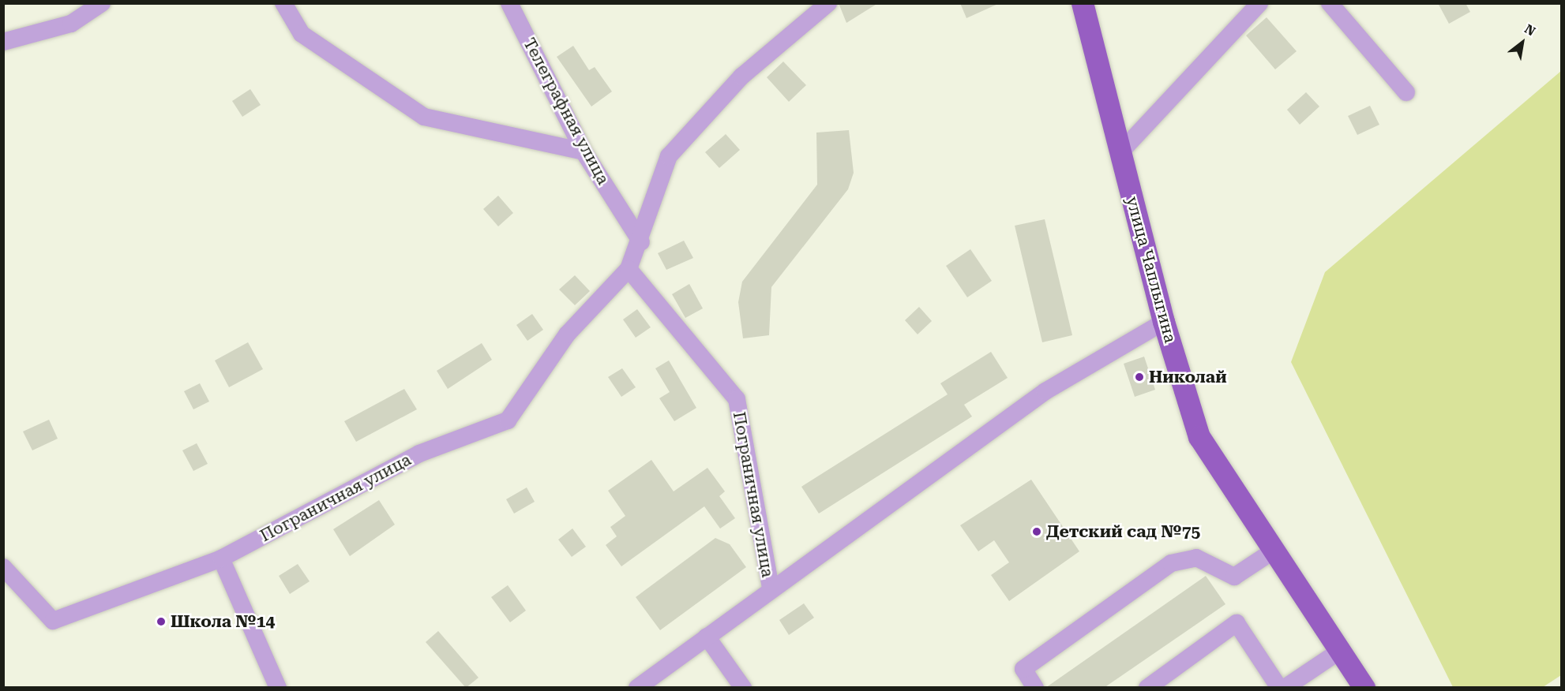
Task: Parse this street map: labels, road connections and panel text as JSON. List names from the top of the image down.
{
  "streets": {
    "main road": ["улица Чаплыгина"],
    "street": ["Телеграфная улица", "Пограничная улица"]
  },
  "crossings": [
    ["Телеграфная улица", "Пограничная улица"]
  ],
  "places": ["Николай", "Детский сад №75", "Школа №14"],
  "north": "top right"
}
